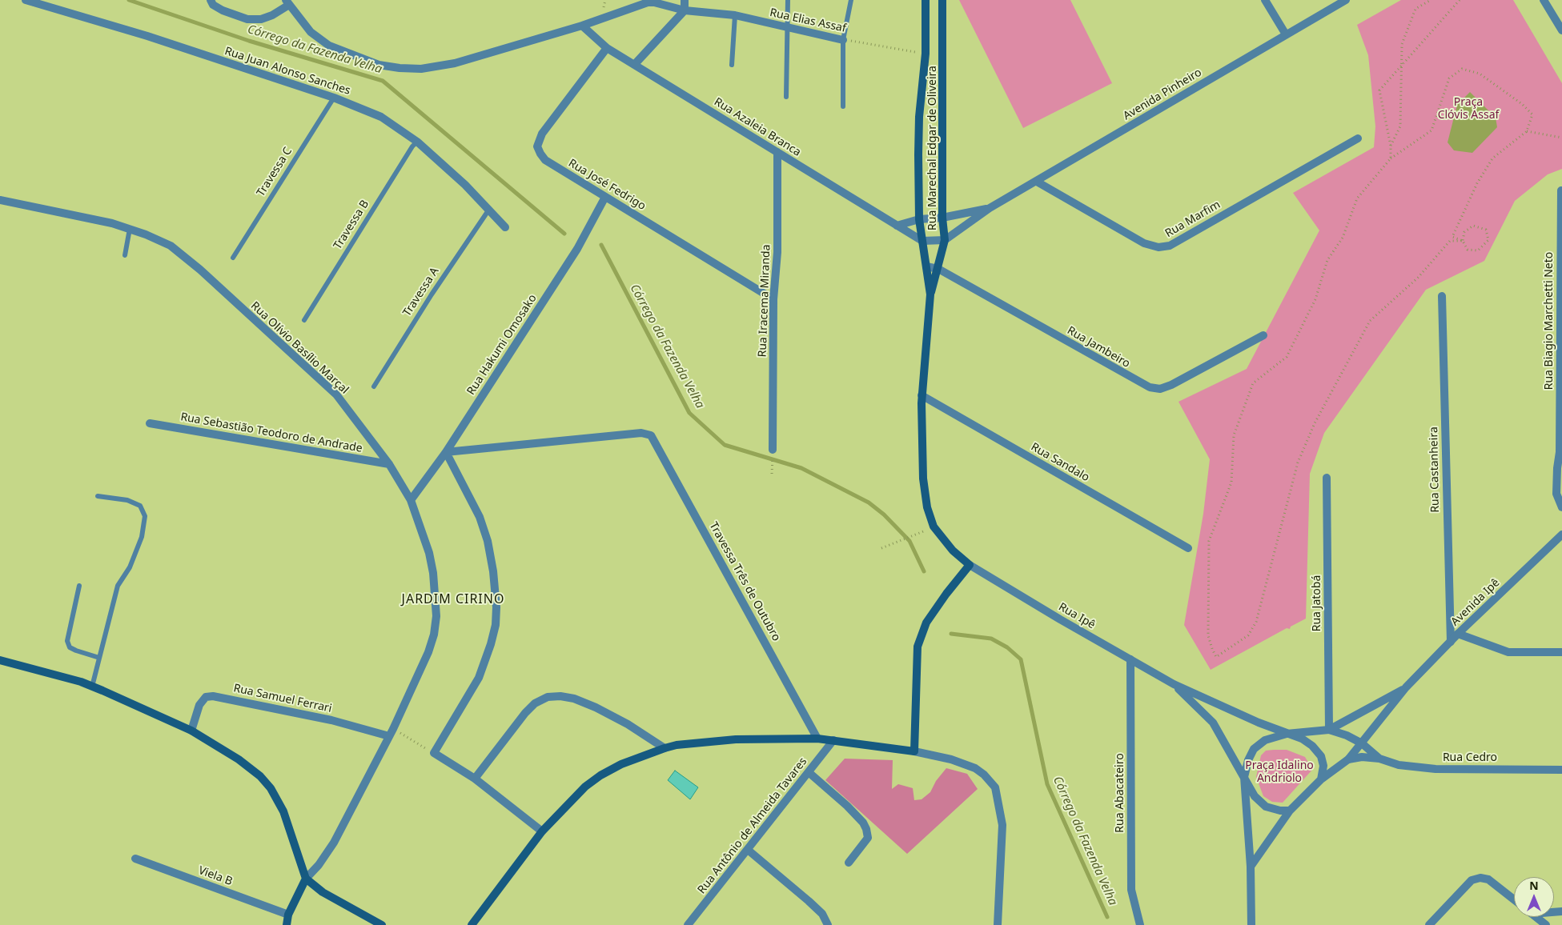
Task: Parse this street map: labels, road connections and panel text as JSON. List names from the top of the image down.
{
  "streets": {
    "main road": ["Rua Marechal Edgar de Oliveira"],
    "street": [
      "Rua Elias Assaf",
      "Rua Juan Alonso Sanches",
      "Avenida Pinheiro",
      "Rua Azaleia Branca",
      "Rua José Fedrigo",
      "Rua Marfim",
      "Rua Iracema Miranda",
      "Rua Biagio Marchetti Neto",
      "Rua Hakumi Omosako",
      "Rua Jambeiro",
      "Rua Olívio Basílio Marçal",
      "Rua Sebastião Teodoro de Andrade",
      "Rua Sandalo",
      "Rua Castanheira",
      "Travessa Três de Outubro",
      "Avenida Ipê",
      "Rua Jatobá",
      "Rua Ipê",
      "Rua Samuel Ferrari",
      "Rua Cedro",
      "Rua Abacateiro",
      "Rua Antônio de Almeida Tavares",
      "Viela B"
    ],
    "lane": ["Travessa C", "Travessa B", "Travessa A"]
  },
  "crossings": [
    ["Rua Elias Assaf", "Rua Azaleia Branca"],
    ["Rua Elias Assaf", "Rua Marechal Edgar de Oliveira"],
    ["Rua Juan Alonso Sanches", "Travessa C"],
    ["Rua Juan Alonso Sanches", "Travessa B"],
    ["Rua Juan Alonso Sanches", "Travessa A"],
    ["Avenida Pinheiro", "Rua Marechal Edgar de Oliveira"],
    ["Avenida Pinheiro", "Rua Marfim"],
    ["Rua Azaleia Branca", "Rua Marechal Edgar de Oliveira"],
    ["Rua Azaleia Branca", "Rua José Fedrigo"],
    ["Rua Azaleia Branca", "Rua Iracema Miranda"],
    ["Rua Marechal Edgar de Oliveira", "Rua Jambeiro"],
    ["Rua Marechal Edgar de Oliveira", "Rua Sandalo"],
    ["Rua Marechal Edgar de Oliveira", "Rua Ipê"],
    ["Rua José Fedrigo", "Rua Iracema Miranda"],
    ["Rua José Fedrigo", "Rua Hakumi Omosako"],
    ["Rua Hakumi Omosako", "Rua Olívio Basílio Marçal"],
    ["Rua Hakumi Omosako", "Travessa Três de Outubro"],
    ["Rua Olívio Basílio Marçal", "Rua Sebastião Teodoro de Andrade"],
    ["Rua Olívio Basílio Marçal", "Rua Samuel Ferrari"],
    ["Rua Castanheira", "Avenida Ipê"],
    ["Avenida Ipê", "Rua Jatobá"],
    ["Avenida Ipê", "Rua Ipê"],
    ["Avenida Ipê", "Rua Cedro"],
    ["Rua Jatobá", "Rua Cedro"],
    ["Rua Ipê", "Rua Abacateiro"]
  ],
  "districts": ["JARDIM CIRINO"],
  "water": ["Córrego da Fazenda Velha"],
  "parks": ["Praça Clóvis Assaf", "Praça Idalino Andriolo"],
  "north": "top"
}
